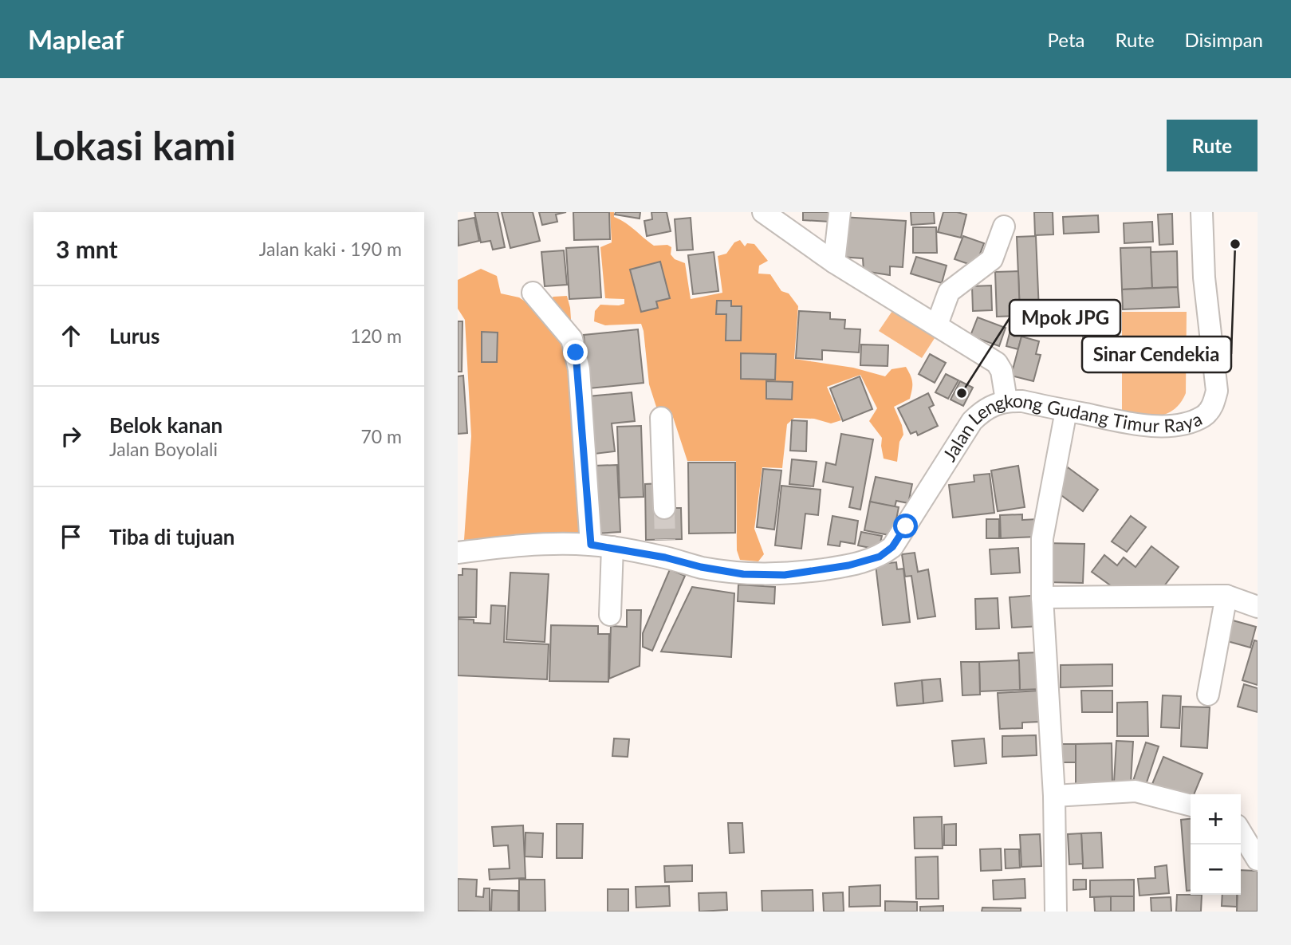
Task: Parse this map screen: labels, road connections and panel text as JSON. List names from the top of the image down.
{
  "streets": {
    "street": ["Jalan Lengkong Gudang Timur Raya"]
  },
  "places": ["Sinar Cendekia", "Mpok JPG"],
  "page": {
    "header": "Mapleaf",
    "nav": ["Peta", "Rute", "Disimpan"],
    "buttons": "Rute",
    "title": "Lokasi kami",
    "heading": ["3 mnt", "Jalan kaki · 190 m"],
    "list": [
      ["Lurus", "120 m"],
      ["Belok kanan", "Jalan Boyolali", "70 m"],
      "Tiba di tujuan"
    ],
    "map_buttons": ["+", "−"]
  }
}
